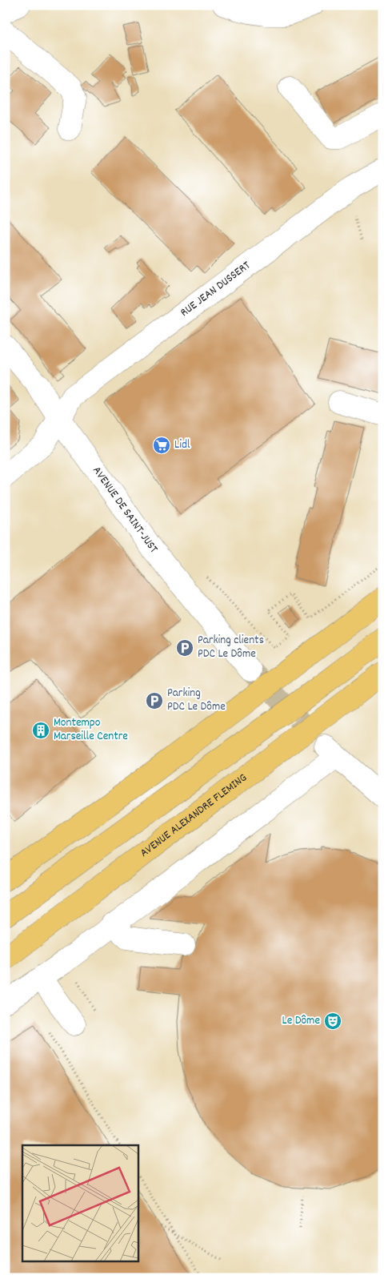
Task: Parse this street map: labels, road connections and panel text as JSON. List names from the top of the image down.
{
  "streets": {
    "main road": ["AVENUE ALEXANDRE FLEMING"],
    "street": ["RUE JEAN DUSSERT", "AVENUE DE SAINT-JUST"]
  },
  "crossings": [
    ["RUE JEAN DUSSERT", "AVENUE DE SAINT-JUST"]
  ],
  "places": {
    "supermarket": ["Lidl"],
    "parking": ["Parking clients PDC Le Dôme", "Parking PDC Le Dôme"],
    "building": ["Montempo Marseille Centre"],
    "theatre": ["Le Dôme"]
  }
}
